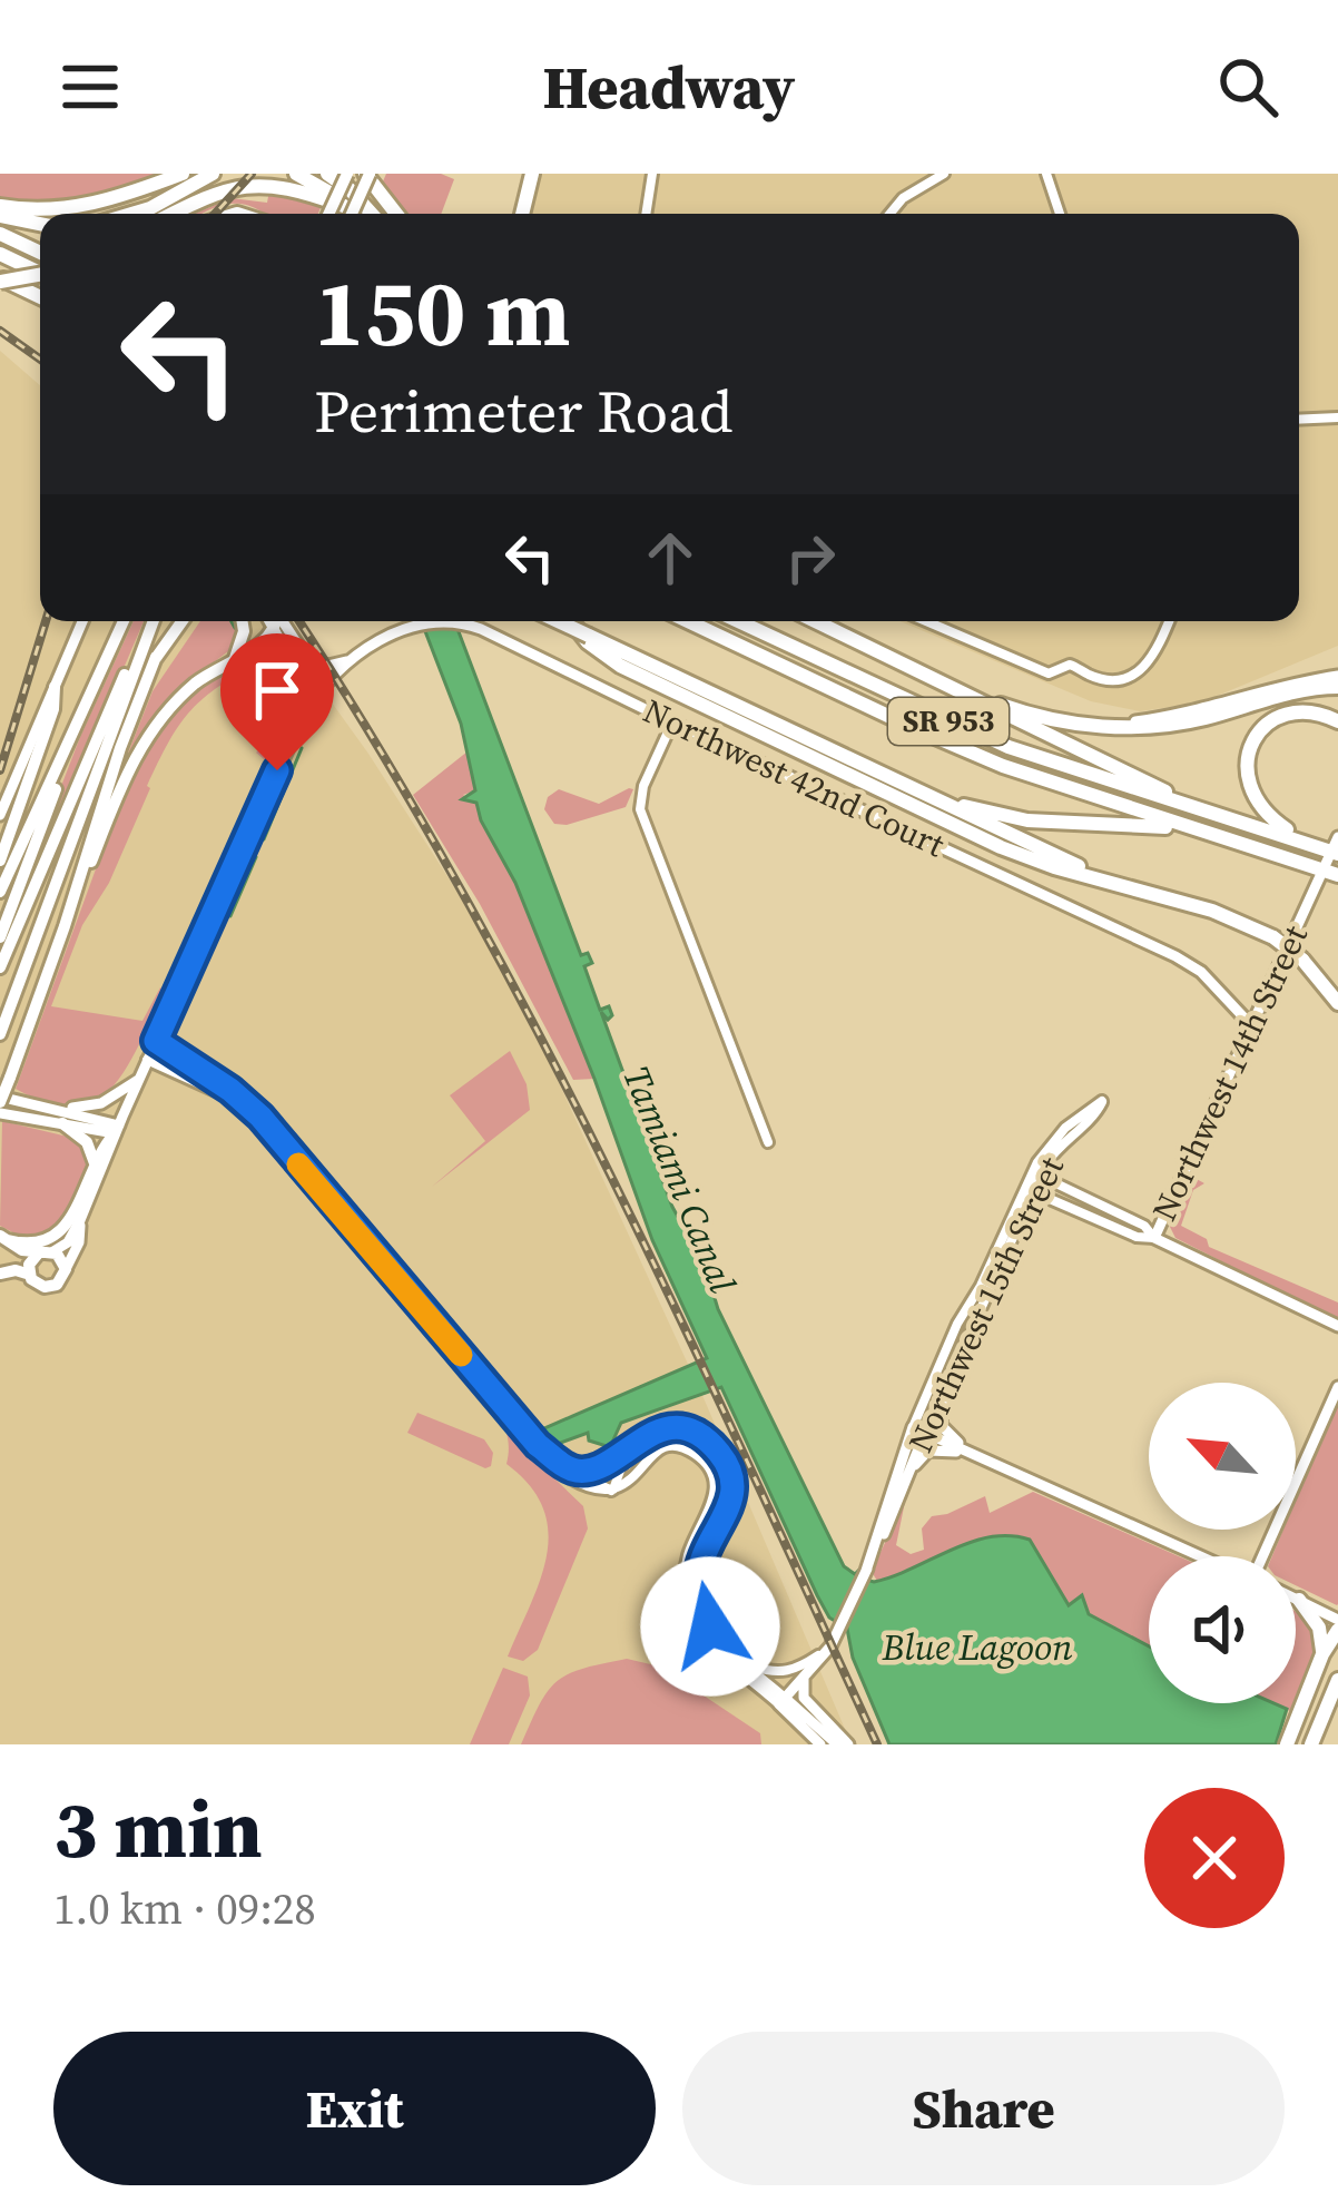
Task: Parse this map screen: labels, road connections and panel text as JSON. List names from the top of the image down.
{
  "streets": {
    "highway": ["SR 953"],
    "street": ["Northwest 42nd Court", "Northwest 14th Street", "Northwest 15th Street"]
  },
  "crossings": [
    ["SR 953", "Northwest 14th Street"],
    ["Northwest 42nd Court", "Northwest 14th Street"]
  ],
  "water": ["Tamiami Canal", "Blue Lagoon"],
  "north": "top left",
  "page": {
    "header": "Headway",
    "turn": ["150 m", "Perimeter Road"],
    "heading": ["3 min", "1.0 km · 09:28"],
    "buttons": ["Exit", "Share"]
  }
}
